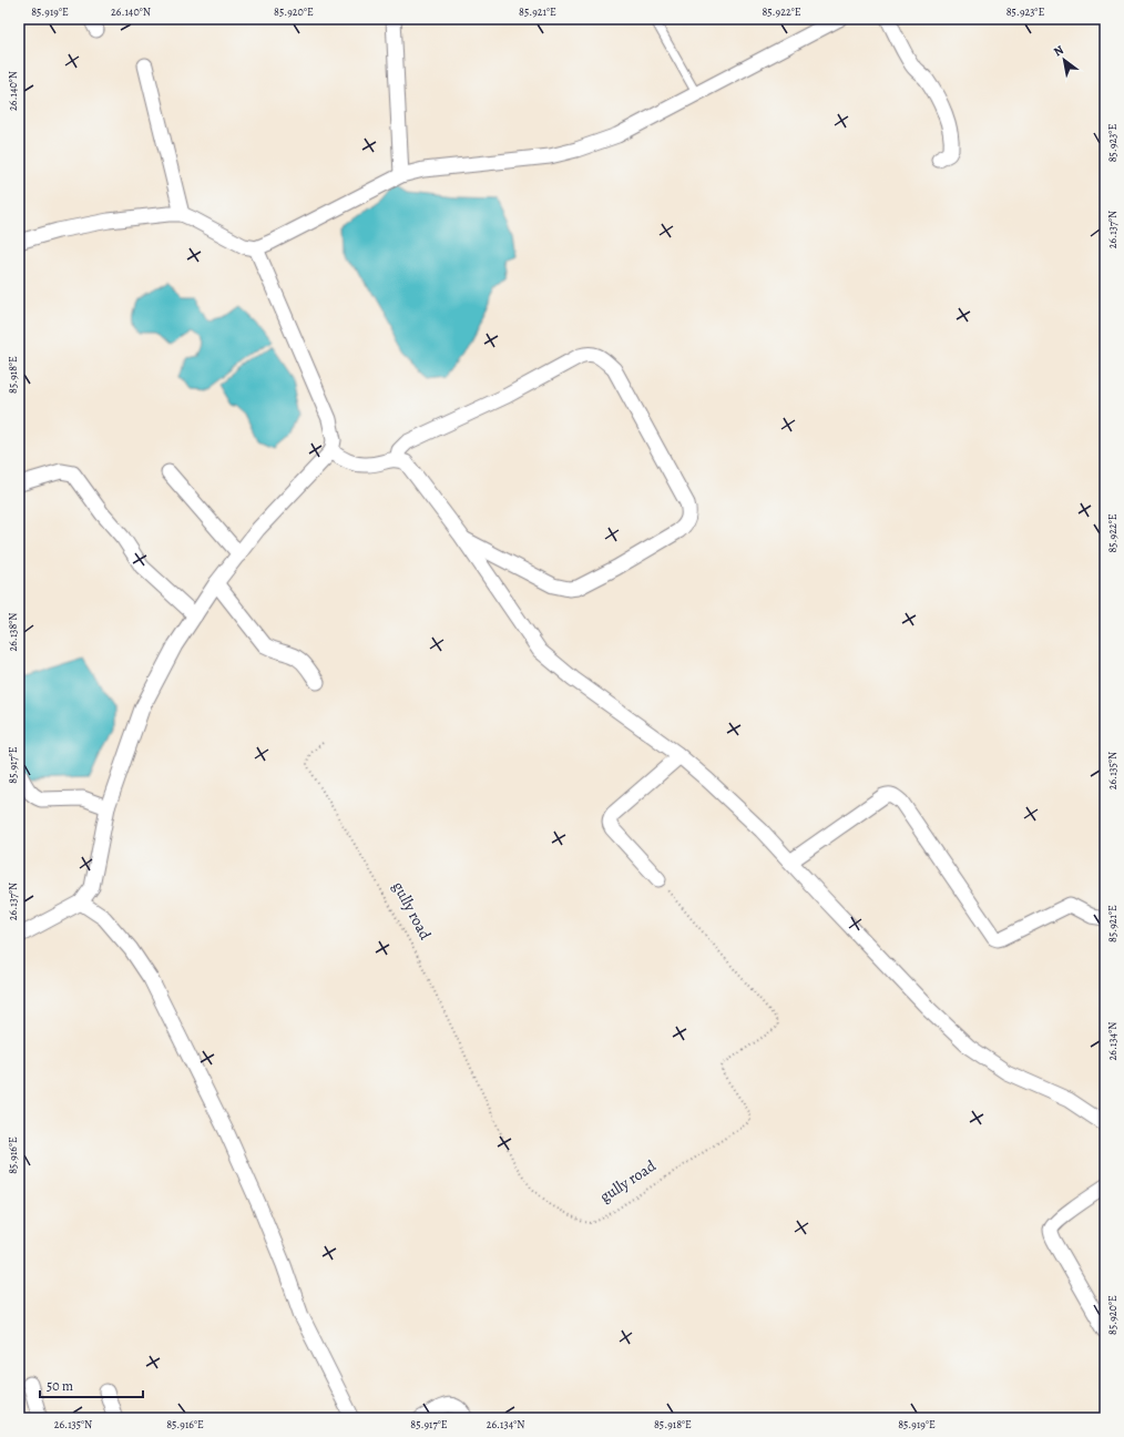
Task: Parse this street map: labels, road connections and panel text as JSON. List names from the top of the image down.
{
  "streets": {
    "path": ["gully road"]
  },
  "scale_bar": "50 m",
  "north": "top left",
  "coordinates": [
    "85.919°E",
    "26.140°N",
    "85.920°E",
    "85.921°E",
    "85.922°E",
    "85.923°E",
    "26.137°N",
    "85.918°E",
    "26.138°N",
    "85.917°E",
    "26.135°N",
    "26.134°N",
    "85.916°E"
  ]
}
